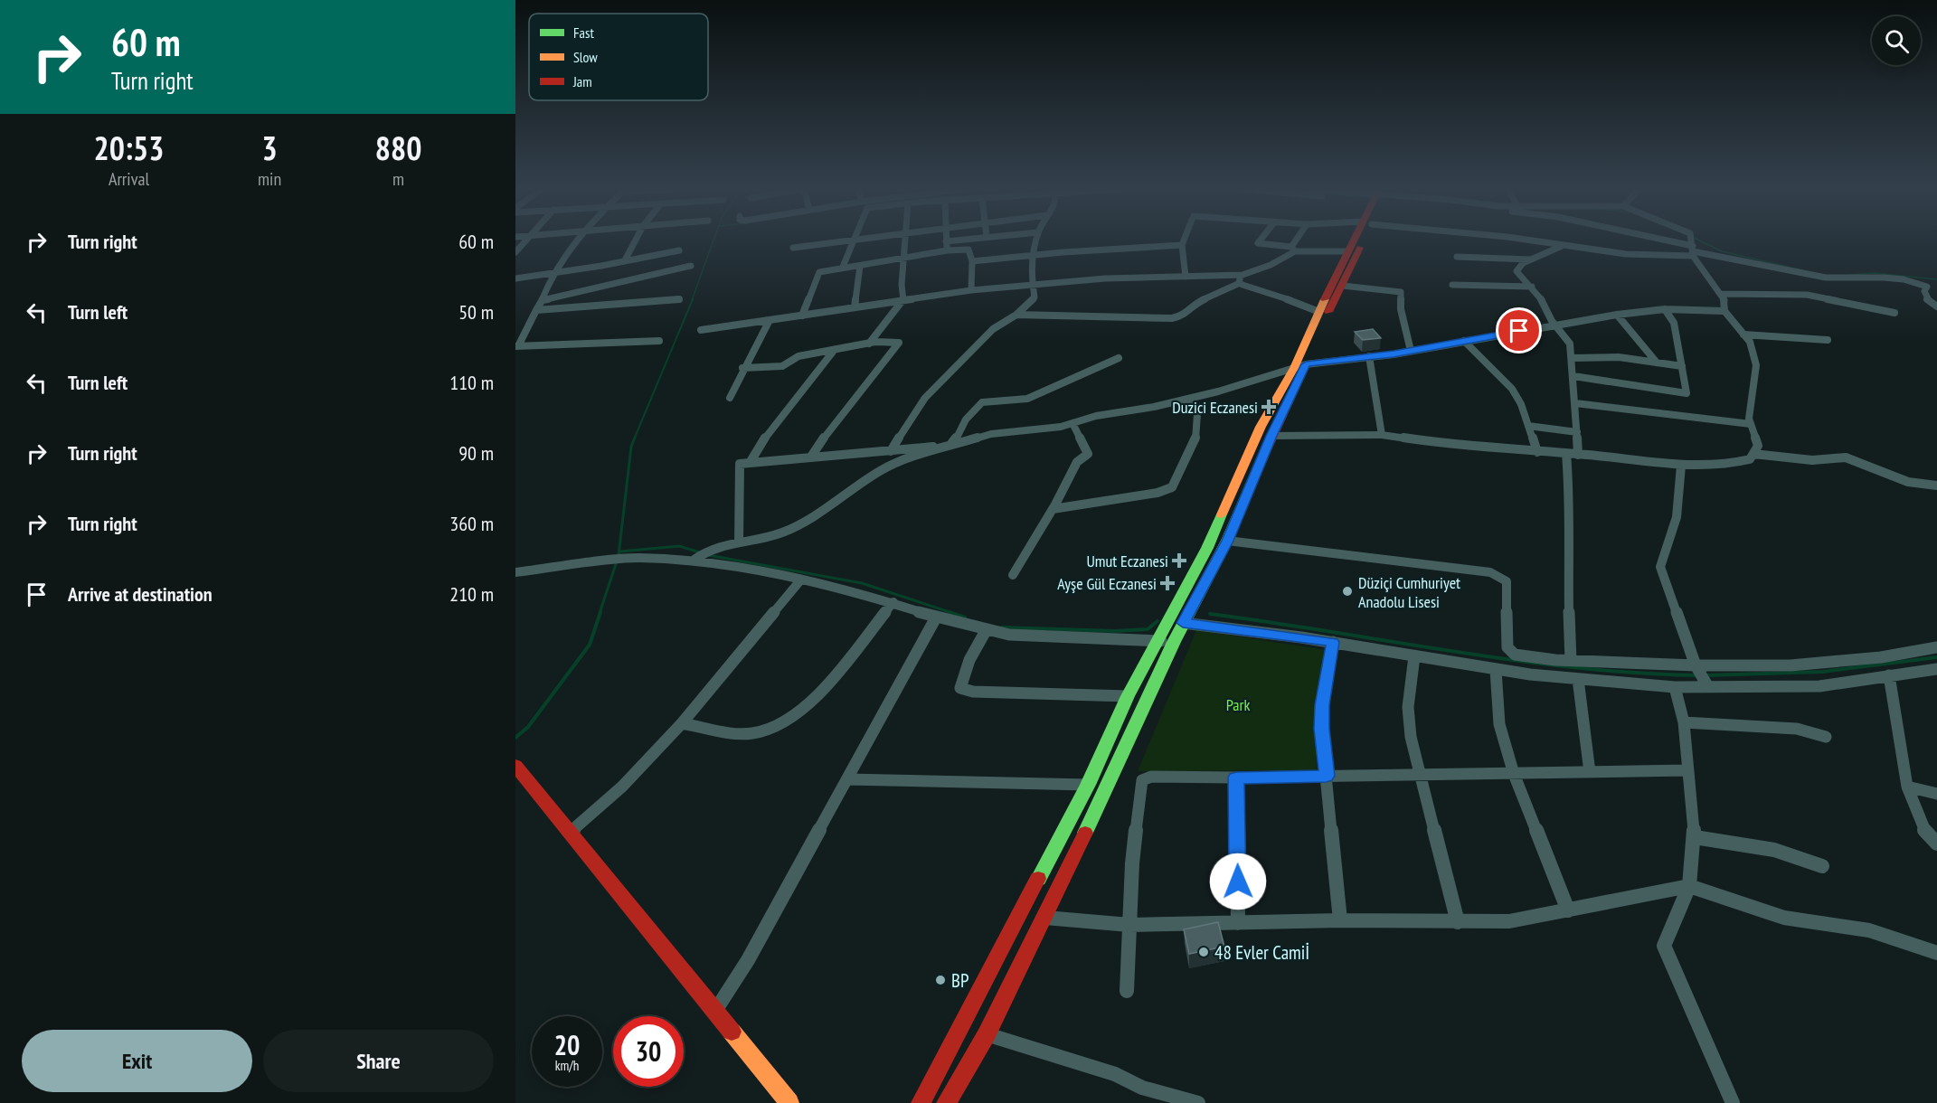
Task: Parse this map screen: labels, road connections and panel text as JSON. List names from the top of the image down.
{
  "parks": ["Park"],
  "places": {
    "health": ["Duzici Eczanesi", "Umut Eczanesi", "Ayşe Gül Eczanesi"],
    "other": ["Düziçi Cumhuriyet Anadolu Lisesi", "48 Evler Camiİ", "BP"]
  },
  "legend": ["Fast", "Slow", "Jam"],
  "page": {
    "turn": ["60 m", "Turn right"],
    "eta": [
      "20:53",
      "Arrival",
      "3",
      "min",
      "880",
      "m"
    ],
    "list": [
      {
        "name": "Turn right",
        "value": "60 m"
      },
      {
        "name": "Turn left",
        "value": "50 m"
      },
      {
        "name": "Turn left",
        "value": "110 m"
      },
      {
        "name": "Turn right",
        "value": "90 m"
      },
      {
        "name": "Turn right",
        "value": "360 m"
      },
      {
        "name": "Arrive at destination",
        "value": "210 m"
      }
    ],
    "speed": "20 km/h",
    "limit": "30",
    "buttons": ["Exit", "Share"]
  }
}
